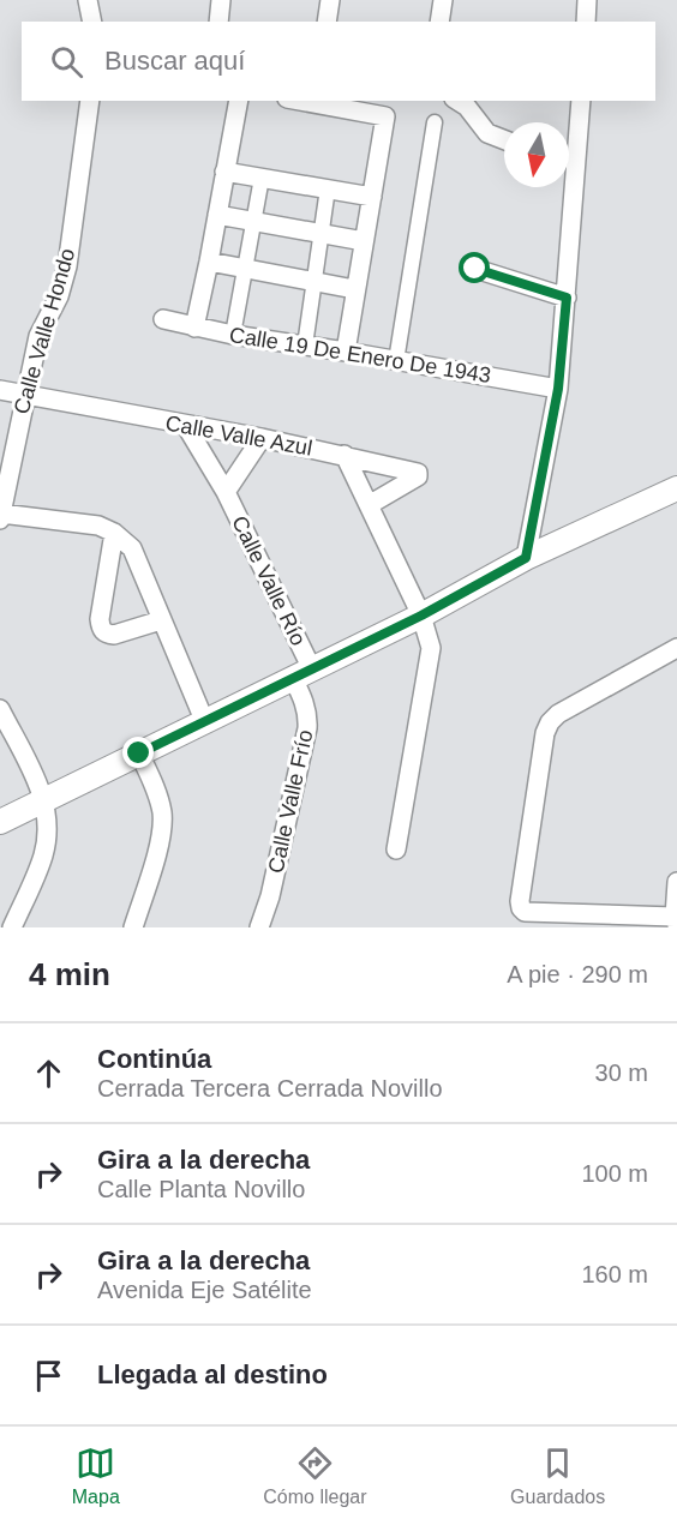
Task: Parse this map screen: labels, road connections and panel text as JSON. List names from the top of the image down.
{
  "streets": {
    "street": [
      "Calle Valle Hondo",
      "Calle 19 De Enero De 1943",
      "Calle Valle Azul",
      "Calle Valle Río",
      "Calle Valle Frío"
    ]
  },
  "crossings": [
    ["Calle Valle Hondo", "Calle Valle Azul"],
    ["Calle Valle Azul", "Calle Valle Río"],
    ["Calle Valle Río", "Calle Valle Frío"]
  ],
  "north": "bottom",
  "page": {
    "search": "Buscar aquí",
    "heading": ["4 min", "A pie · 290 m"],
    "list": [
      ["Continúa", "Cerrada Tercera Cerrada Novillo", "30 m"],
      ["Gira a la derecha", "Calle Planta Novillo", "100 m"],
      ["Gira a la derecha", "Avenida Eje Satélite", "160 m"],
      "Llegada al destino"
    ],
    "nav": ["Mapa", "Cómo llegar", "Guardados"]
  }
}
